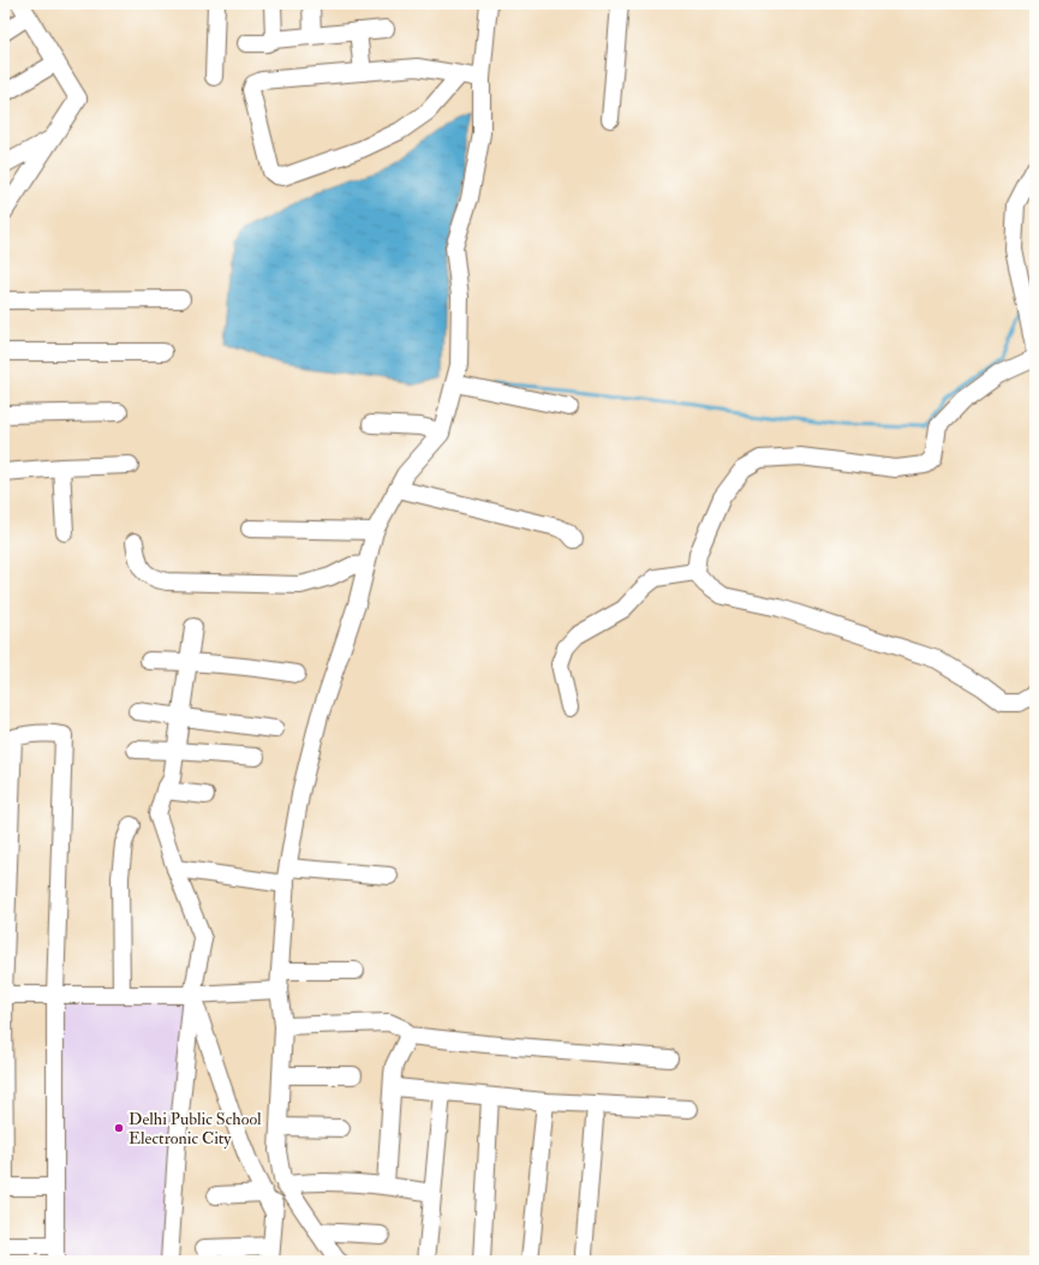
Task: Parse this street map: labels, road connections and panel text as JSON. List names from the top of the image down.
{
  "places": ["Delhi Public School Electronic City"]
}
